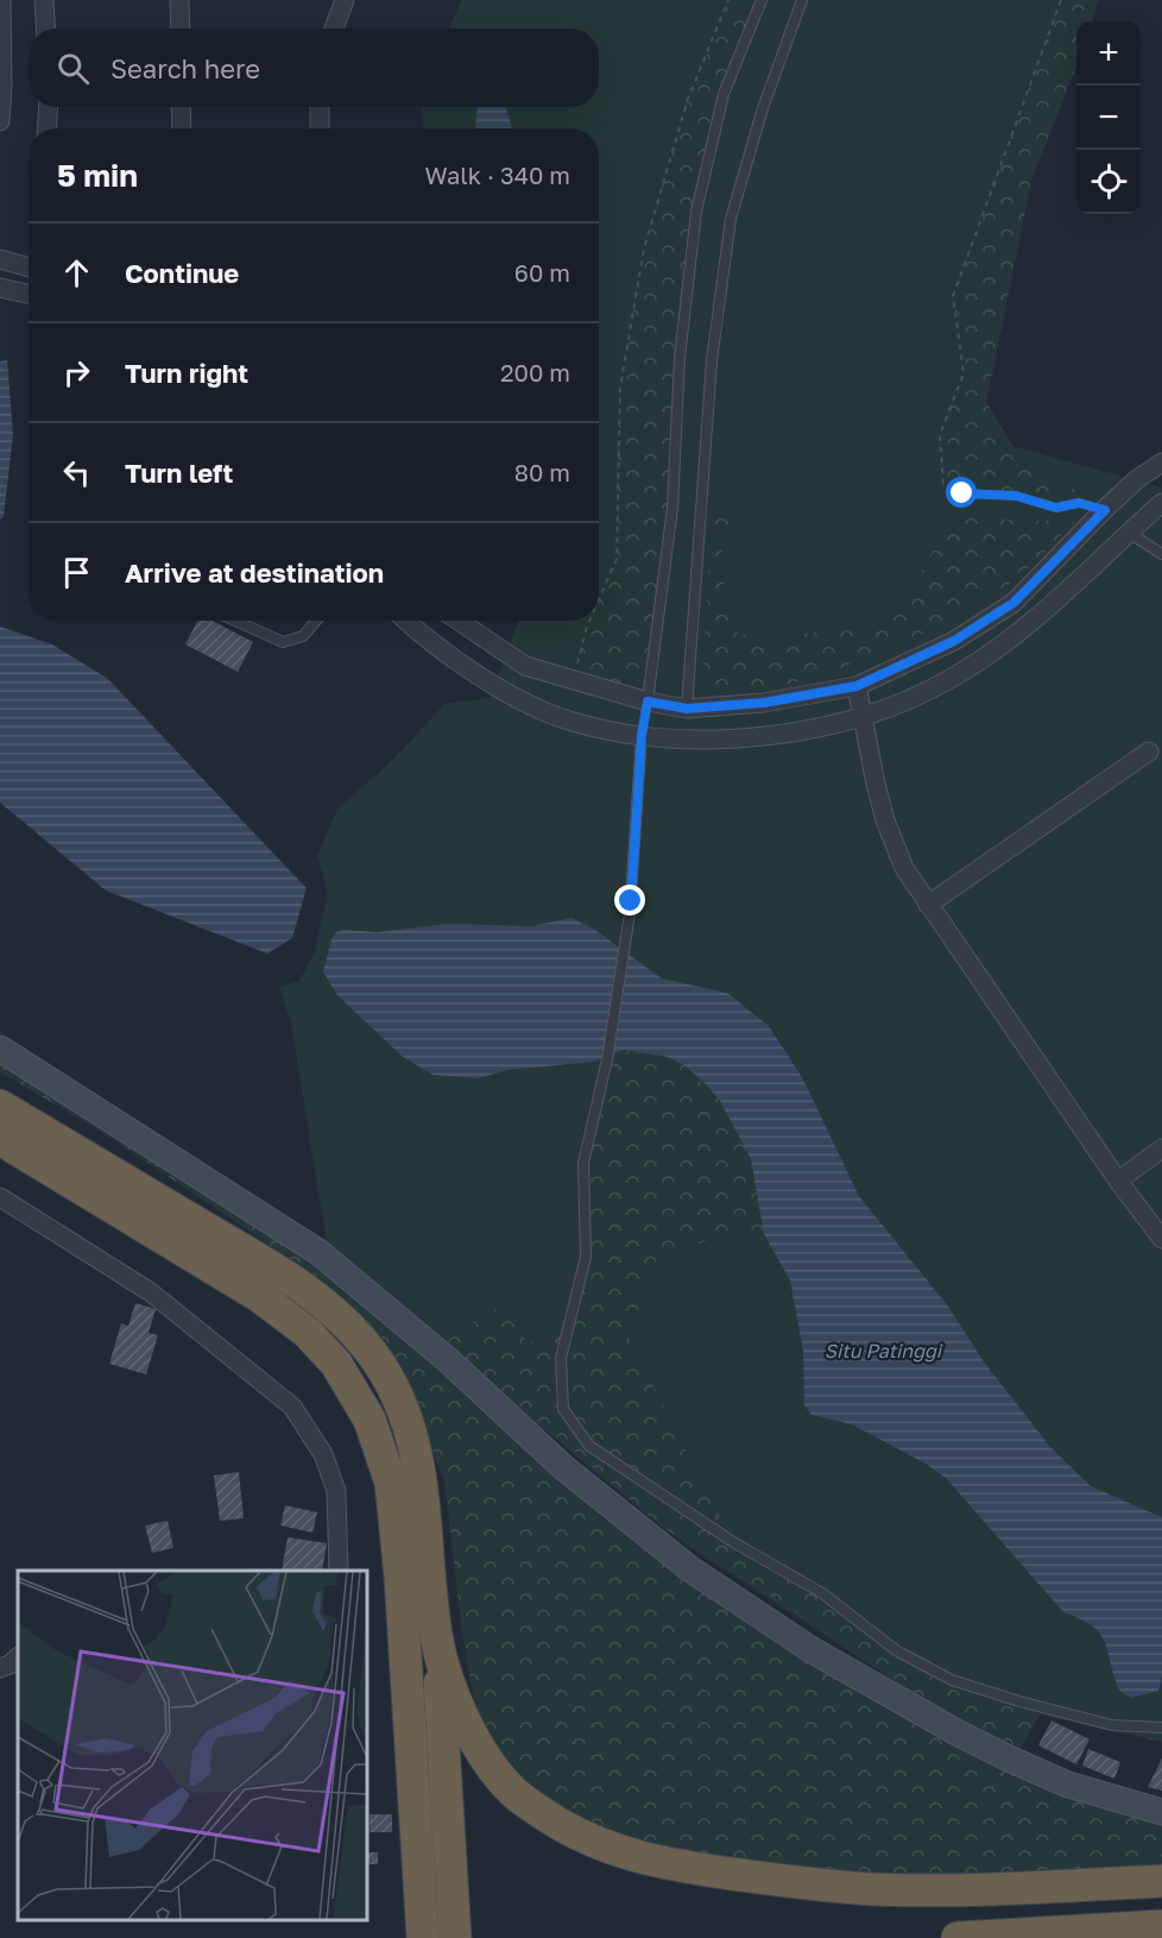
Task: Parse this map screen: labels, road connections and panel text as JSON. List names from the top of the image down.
{
  "water": ["Situ Patinggi"],
  "page": {
    "map_buttons": ["+", "−"],
    "search": "Search here",
    "heading": ["5 min", "Walk · 340 m"],
    "list": [
      ["Continue", "60 m"],
      ["Turn right", "200 m"],
      ["Turn left", "80 m"],
      "Arrive at destination"
    ]
  }
}
